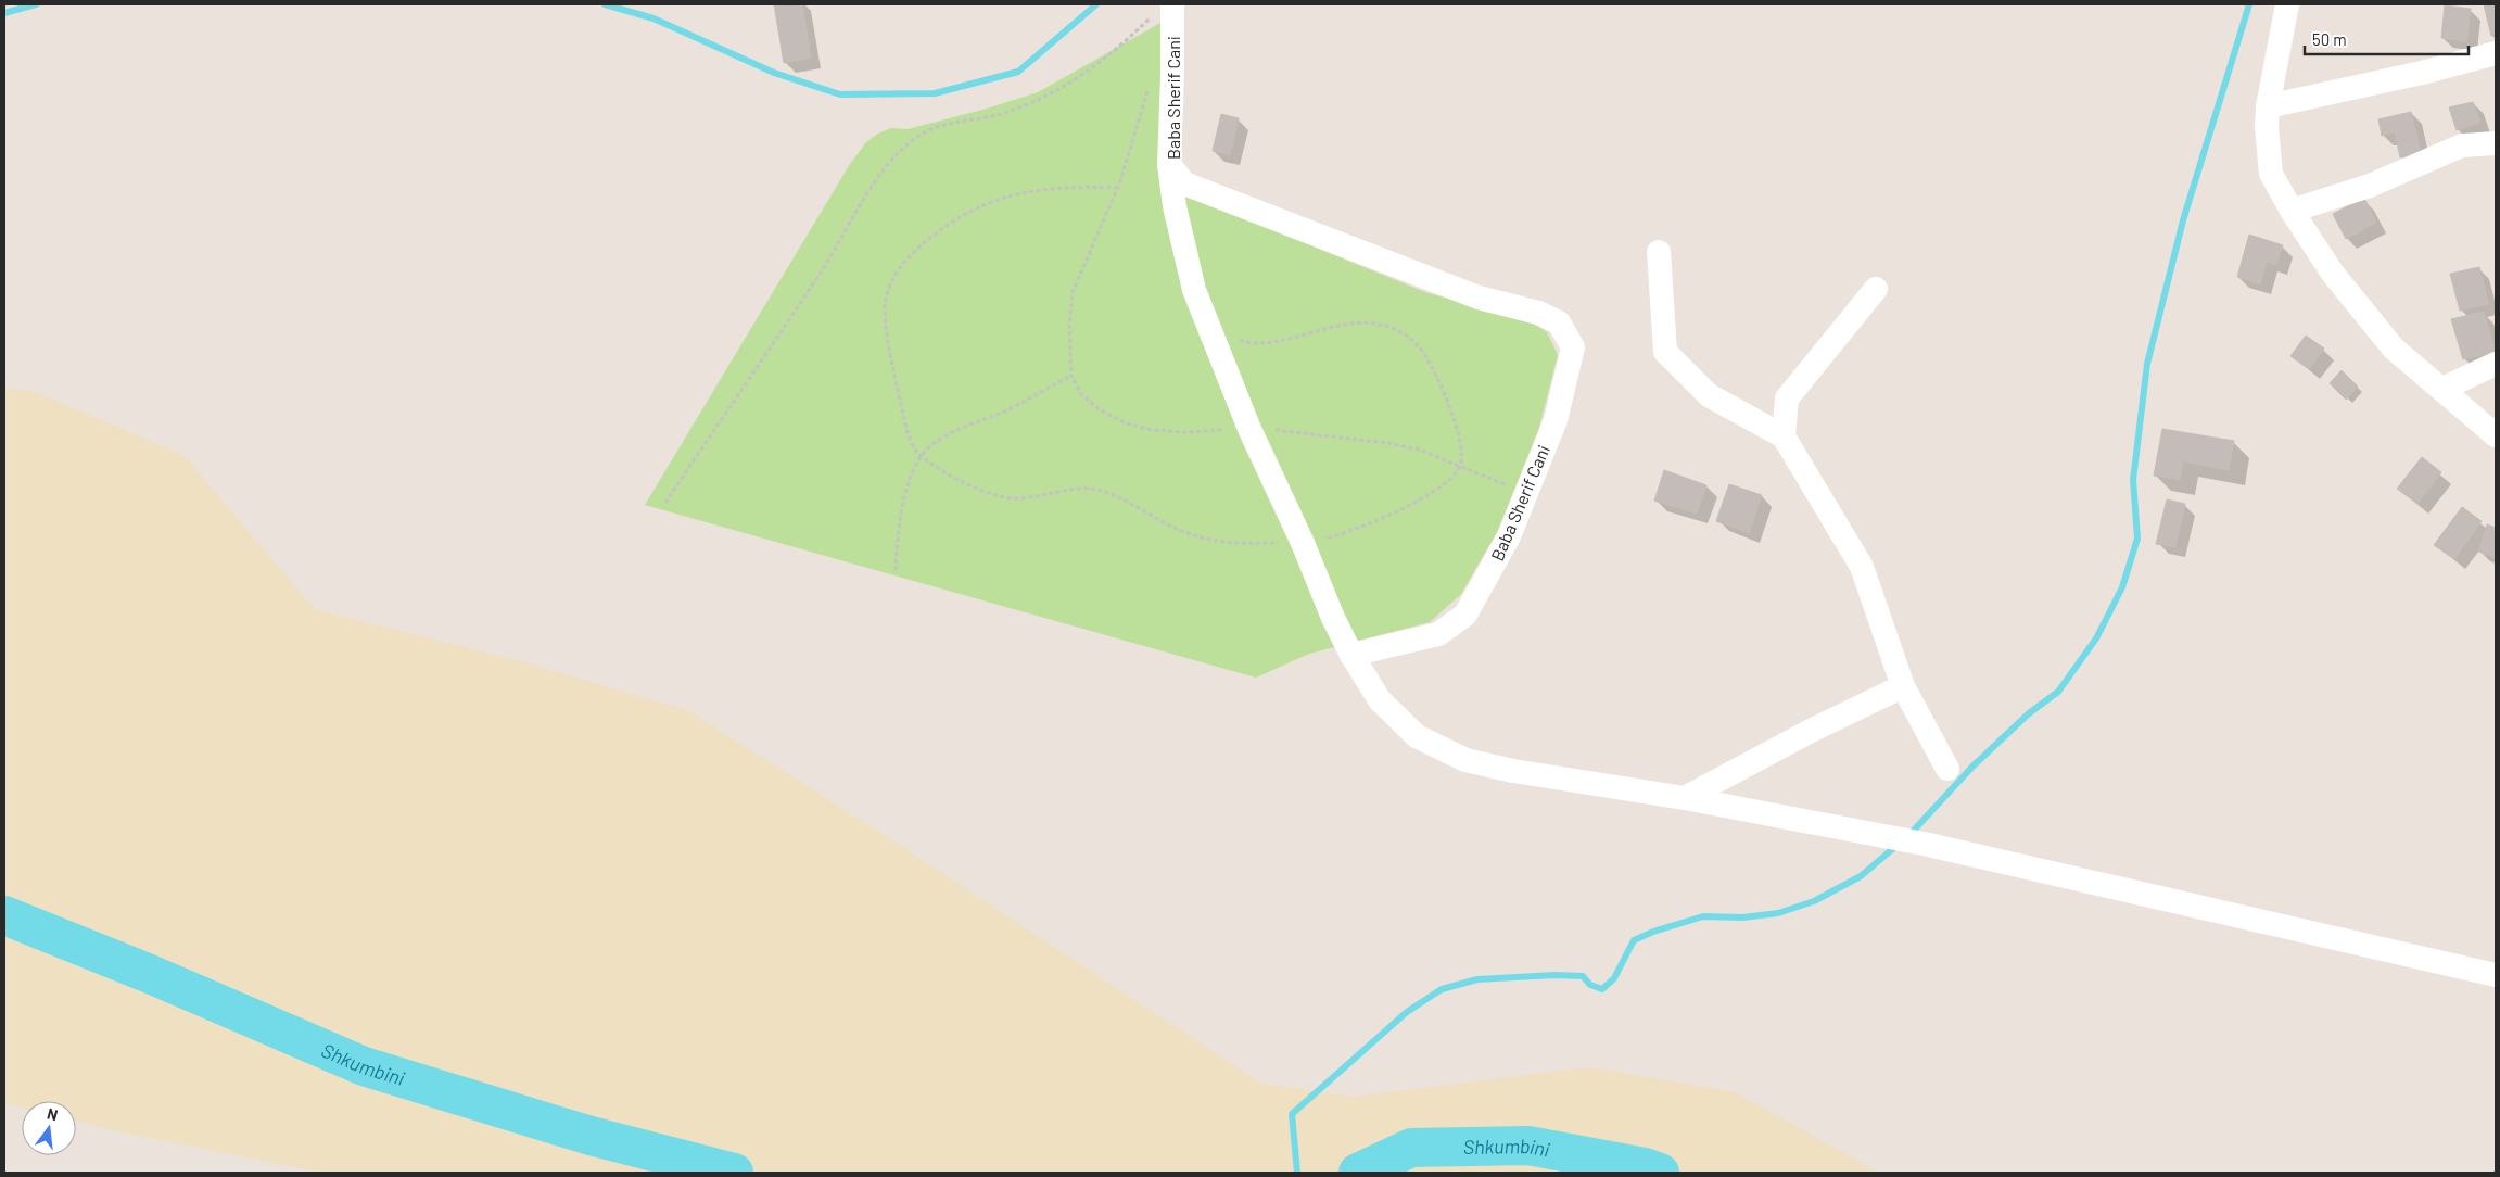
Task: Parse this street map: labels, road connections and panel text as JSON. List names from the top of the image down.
{
  "streets": {
    "street": ["Baba Sherif Cani"]
  },
  "water": ["Shkumbini"],
  "scale_bar": "50 m",
  "north": "top"
}
